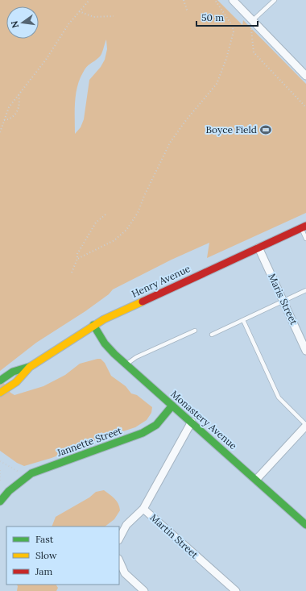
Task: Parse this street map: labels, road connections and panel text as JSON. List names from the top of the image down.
{
  "streets": {
    "street": [
      "Henry Avenue",
      "Maris Street",
      "Monastery Avenue",
      "Jannette Street",
      "Martin Street"
    ]
  },
  "crossings": [
    ["Henry Avenue", "Maris Street"],
    ["Henry Avenue", "Monastery Avenue"],
    ["Monastery Avenue", "Jannette Street"],
    ["Monastery Avenue", "Martin Street"]
  ],
  "places": {
    "sports": ["Boyce Field"]
  },
  "legend": ["Fast", "Slow", "Jam"],
  "scale_bar": "50 m",
  "north": "left"
}
